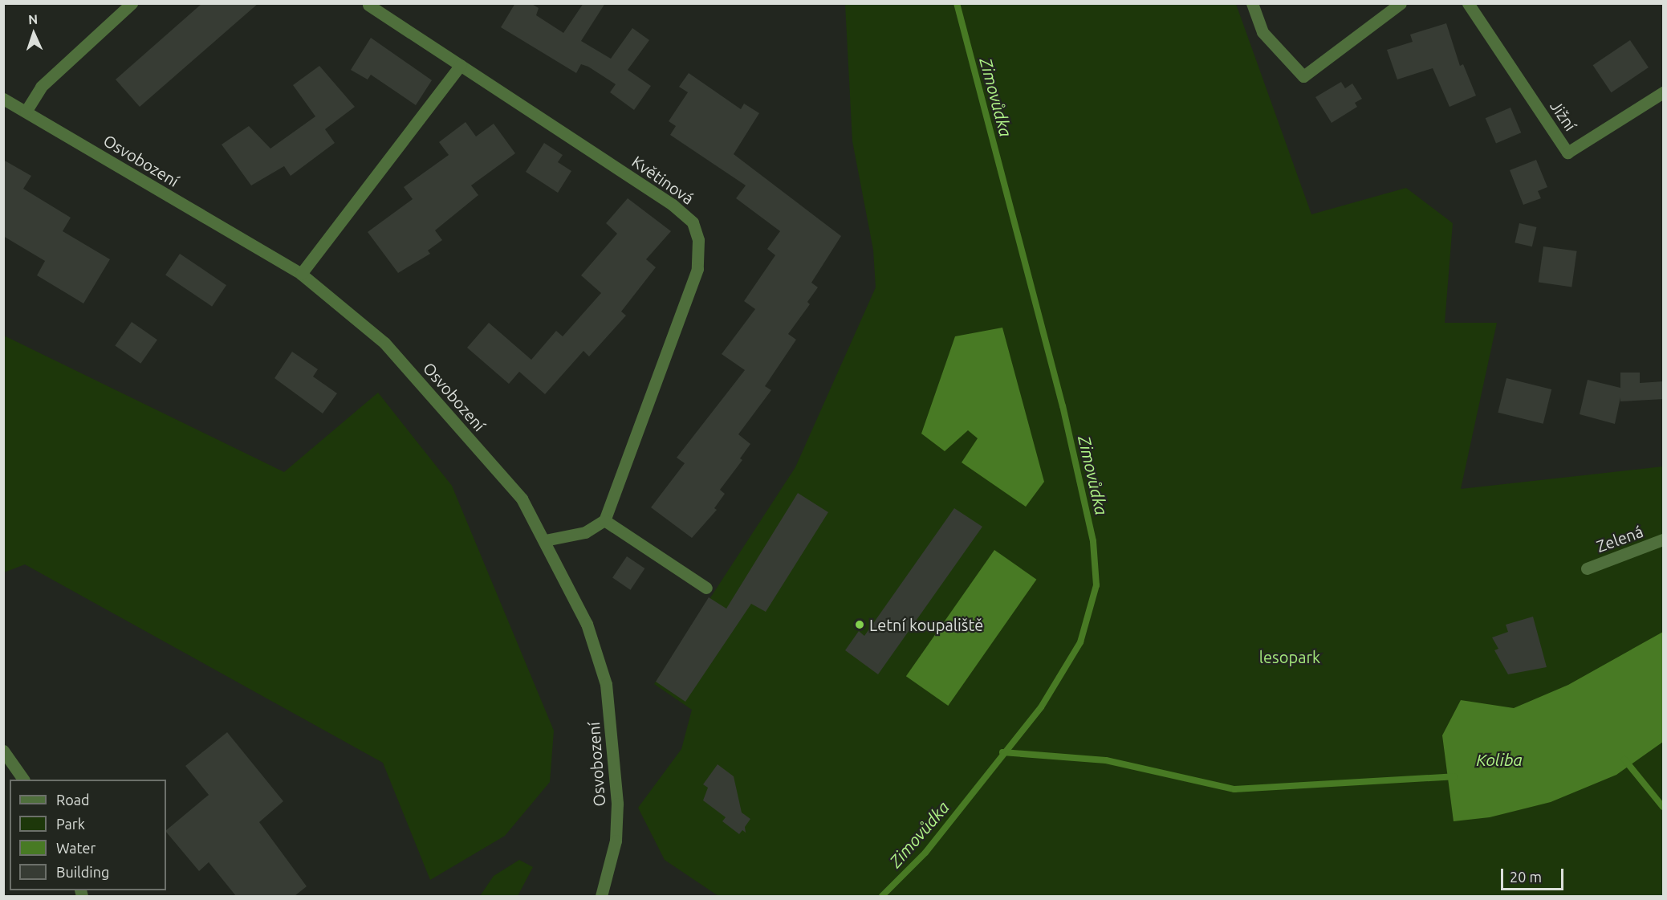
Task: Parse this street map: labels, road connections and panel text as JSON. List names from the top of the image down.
{
  "streets": {
    "street": [
      "Jižní",
      "Osvobození",
      "Květinová",
      "Zelená"
    ]
  },
  "water": ["Zimovůdka", "Koliba"],
  "parks": ["lesopark"],
  "places": ["Letní koupaliště"],
  "legend": [
    "Road",
    "Park",
    "Water",
    "Building"
  ],
  "scale_bar": "20 m",
  "north": "top"
}
